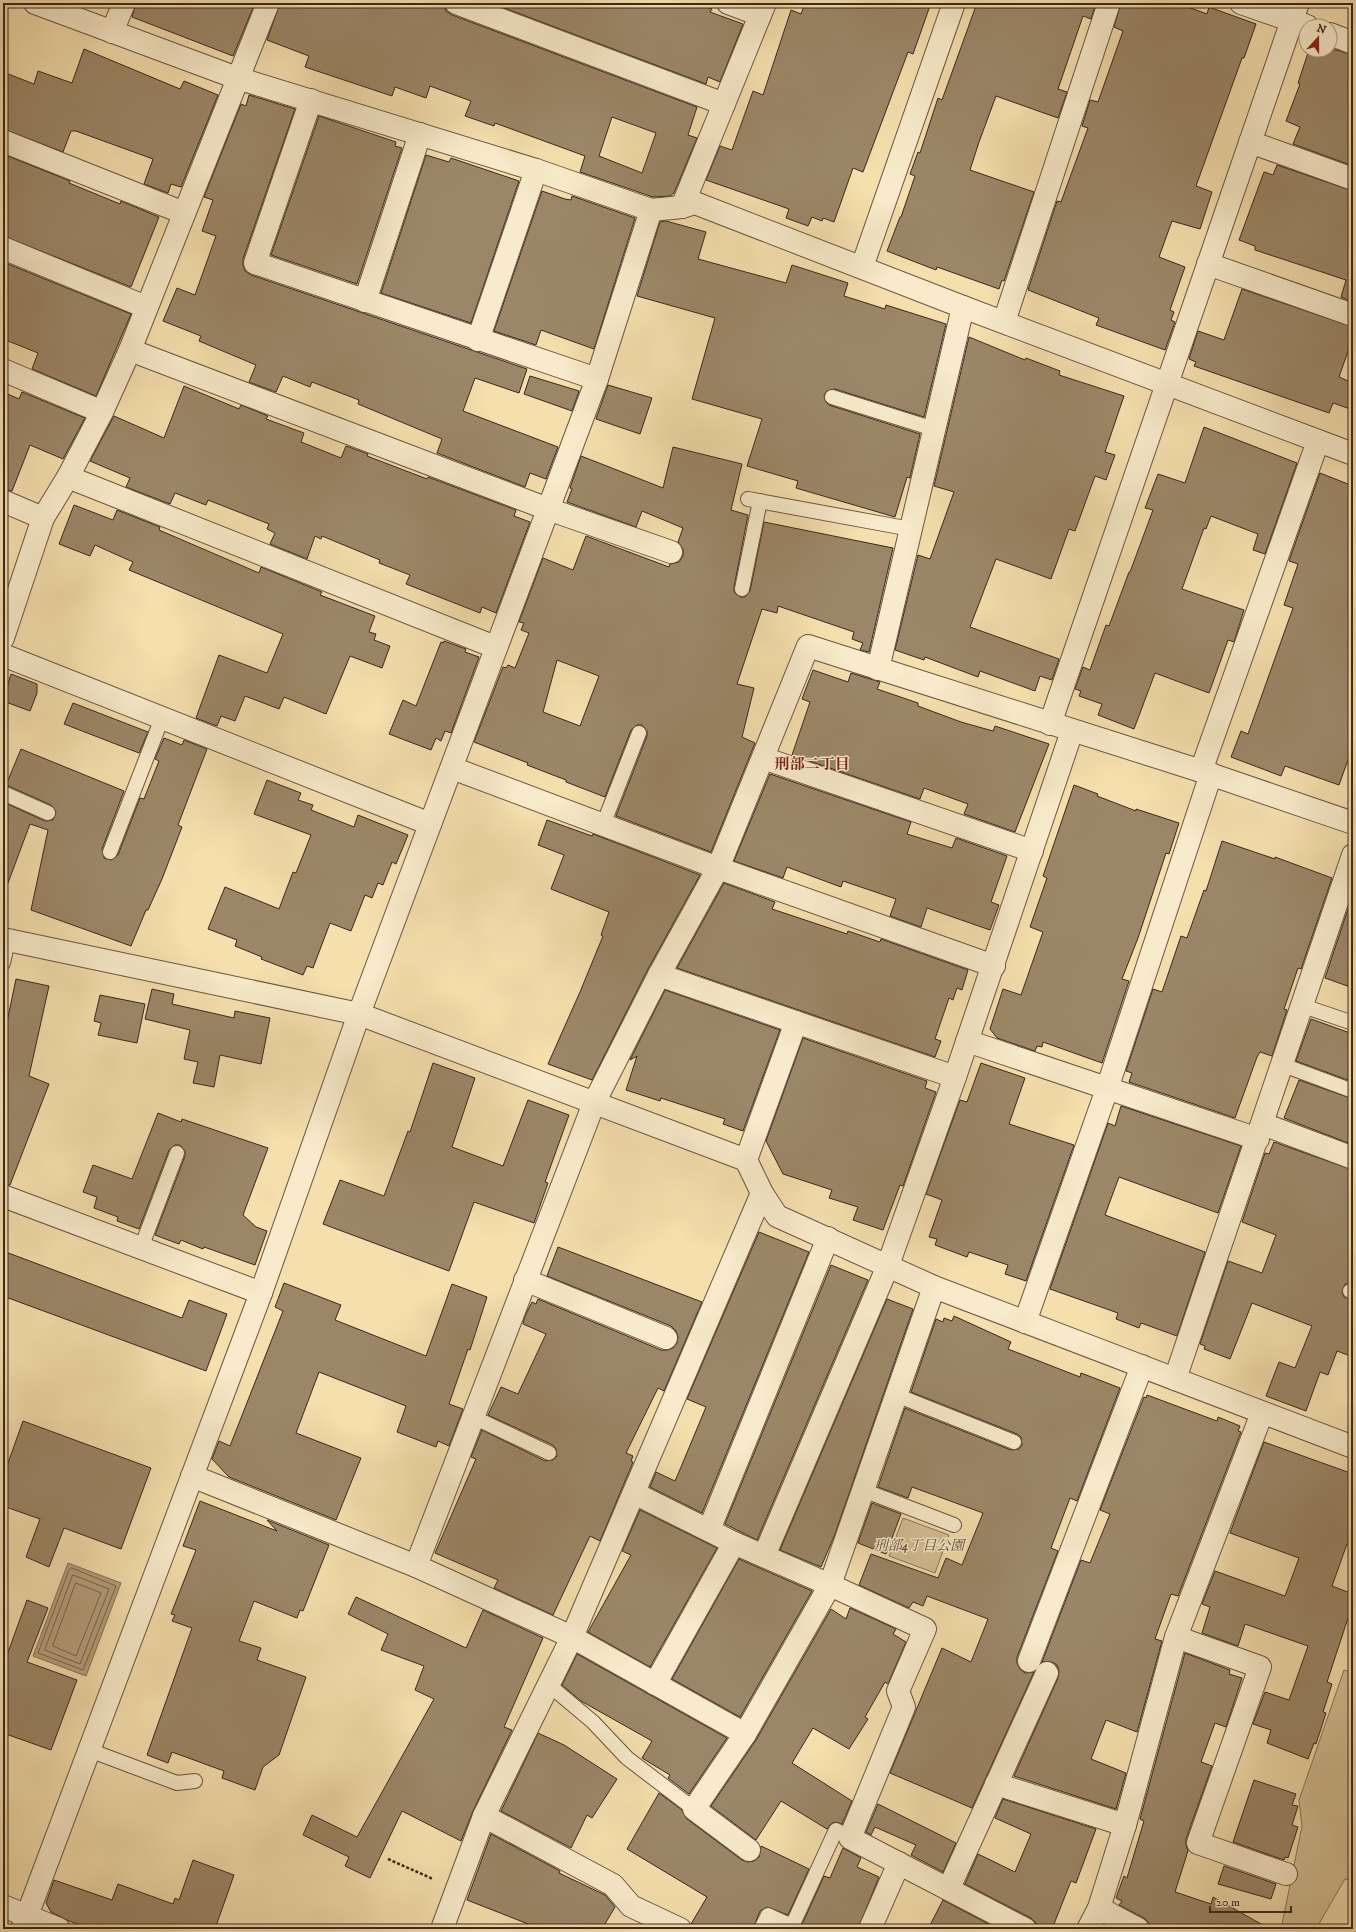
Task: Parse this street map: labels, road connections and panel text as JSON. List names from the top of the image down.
{
  "districts": ["刑部二丁目"],
  "parks": ["刑部4丁目公園"],
  "scale_bar": "20 m",
  "north": "top"
}
